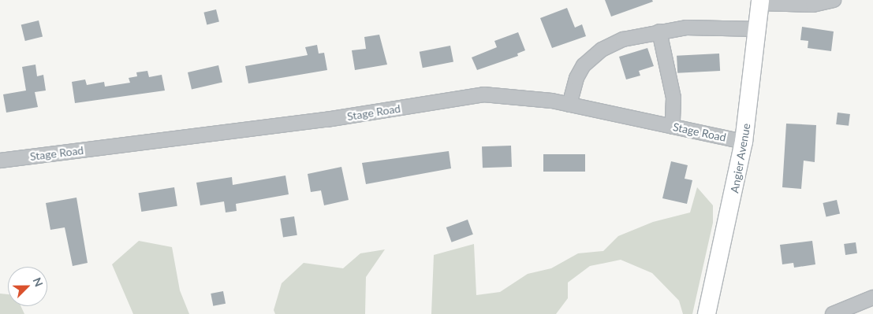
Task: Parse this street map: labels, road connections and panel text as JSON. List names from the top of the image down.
{
  "streets": {
    "main road": ["Angier Avenue"],
    "street": ["Stage Road"]
  },
  "crossings": [
    ["Stage Road", "Angier Avenue"]
  ],
  "north": "top right"
}
